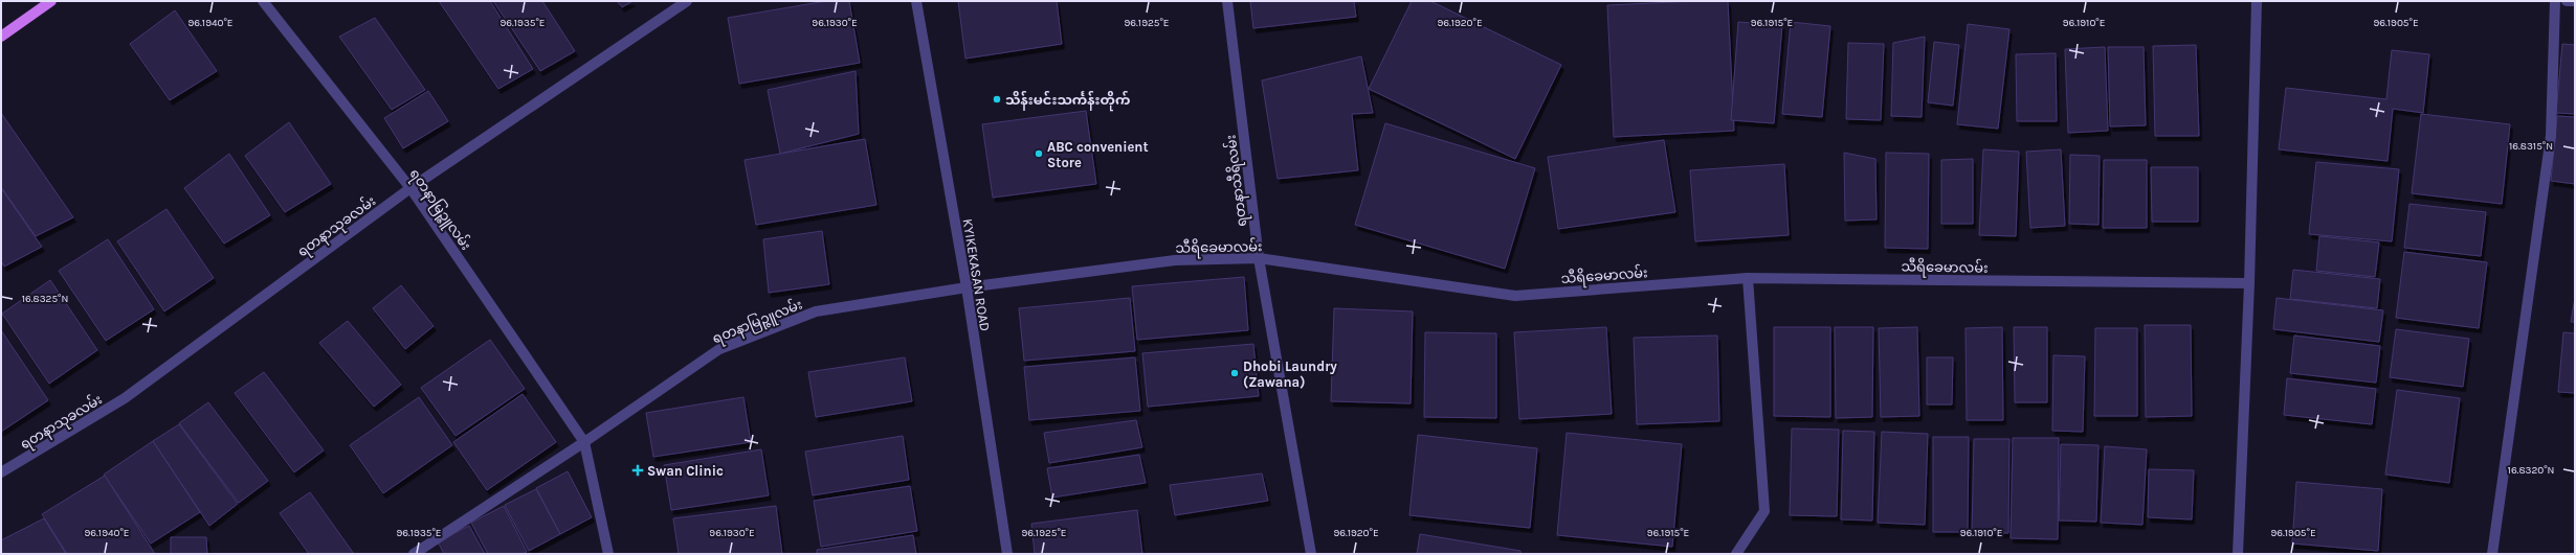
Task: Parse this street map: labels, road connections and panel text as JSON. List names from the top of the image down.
{
  "streets": {
    "street": [
      "ရတနာသီရိလမ်း",
      "ရတနာမြဉ္ဇူလမ်း",
      "ရတနာသုခလမ်း",
      "သီရိခေမာလမ်း",
      "KYIKEKASAN ROAD"
    ]
  },
  "crossings": [
    ["ရတနာသီရိလမ်း", "သီရိခေမာလမ်း"],
    ["ရတနာမြဉ္ဇူလမ်း", "ရတနာသုခလမ်း"],
    ["ရတနာမြဉ္ဇူလမ်း", "သီရိခေမာလမ်း"],
    ["ရတနာမြဉ္ဇူလမ်း", "KYIKEKASAN ROAD"],
    ["သီရိခေမာလမ်း", "KYIKEKASAN ROAD"]
  ],
  "places": {
    "other": ["သိန်းမင်းသင်္ကန်းတိုက်", "ABC convenient Store", "Dhobi Laundry (Zawana)"],
    "health": ["Swan Clinic"]
  },
  "coordinates": [
    "96.1940°E",
    "96.1935°E",
    "96.1930°E",
    "96.1925°E",
    "96.1920°E",
    "96.1915°E",
    "96.1910°E",
    "96.1905°E",
    "16.8315°N",
    "16.8325°N",
    "16.8320°N"
  ]
}
